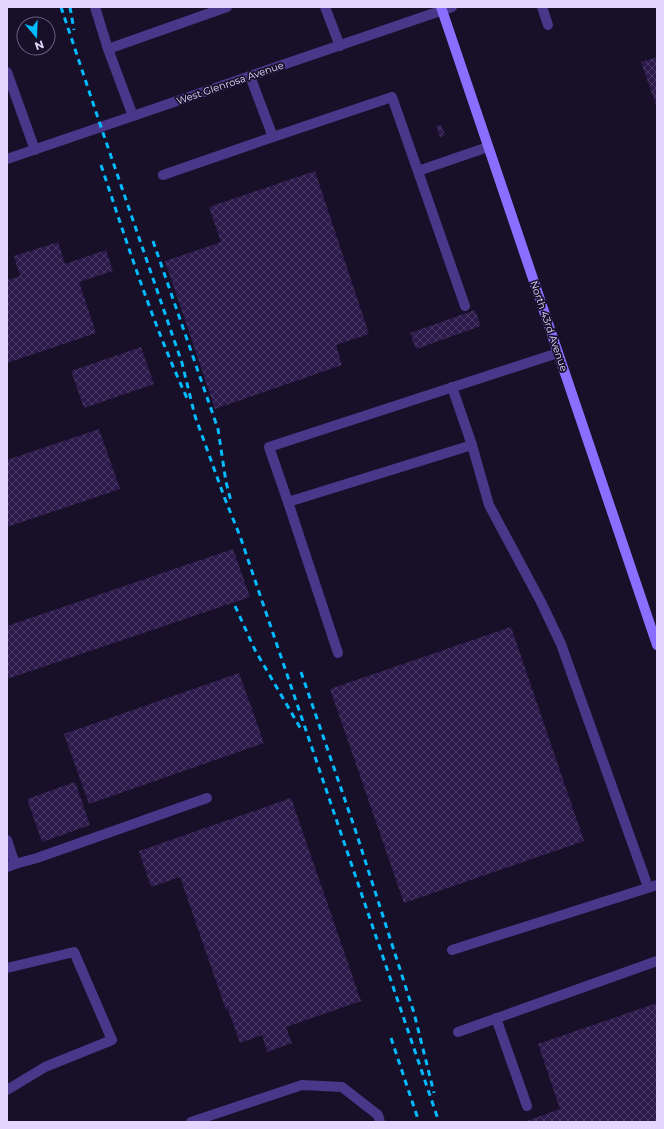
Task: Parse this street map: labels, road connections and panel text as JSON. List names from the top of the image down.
{
  "streets": {
    "main road": ["North 43rd Avenue"],
    "street": ["West Glenrosa Avenue"]
  },
  "crossings": [
    ["West Glenrosa Avenue", "North 43rd Avenue"]
  ],
  "north": "bottom"
}
